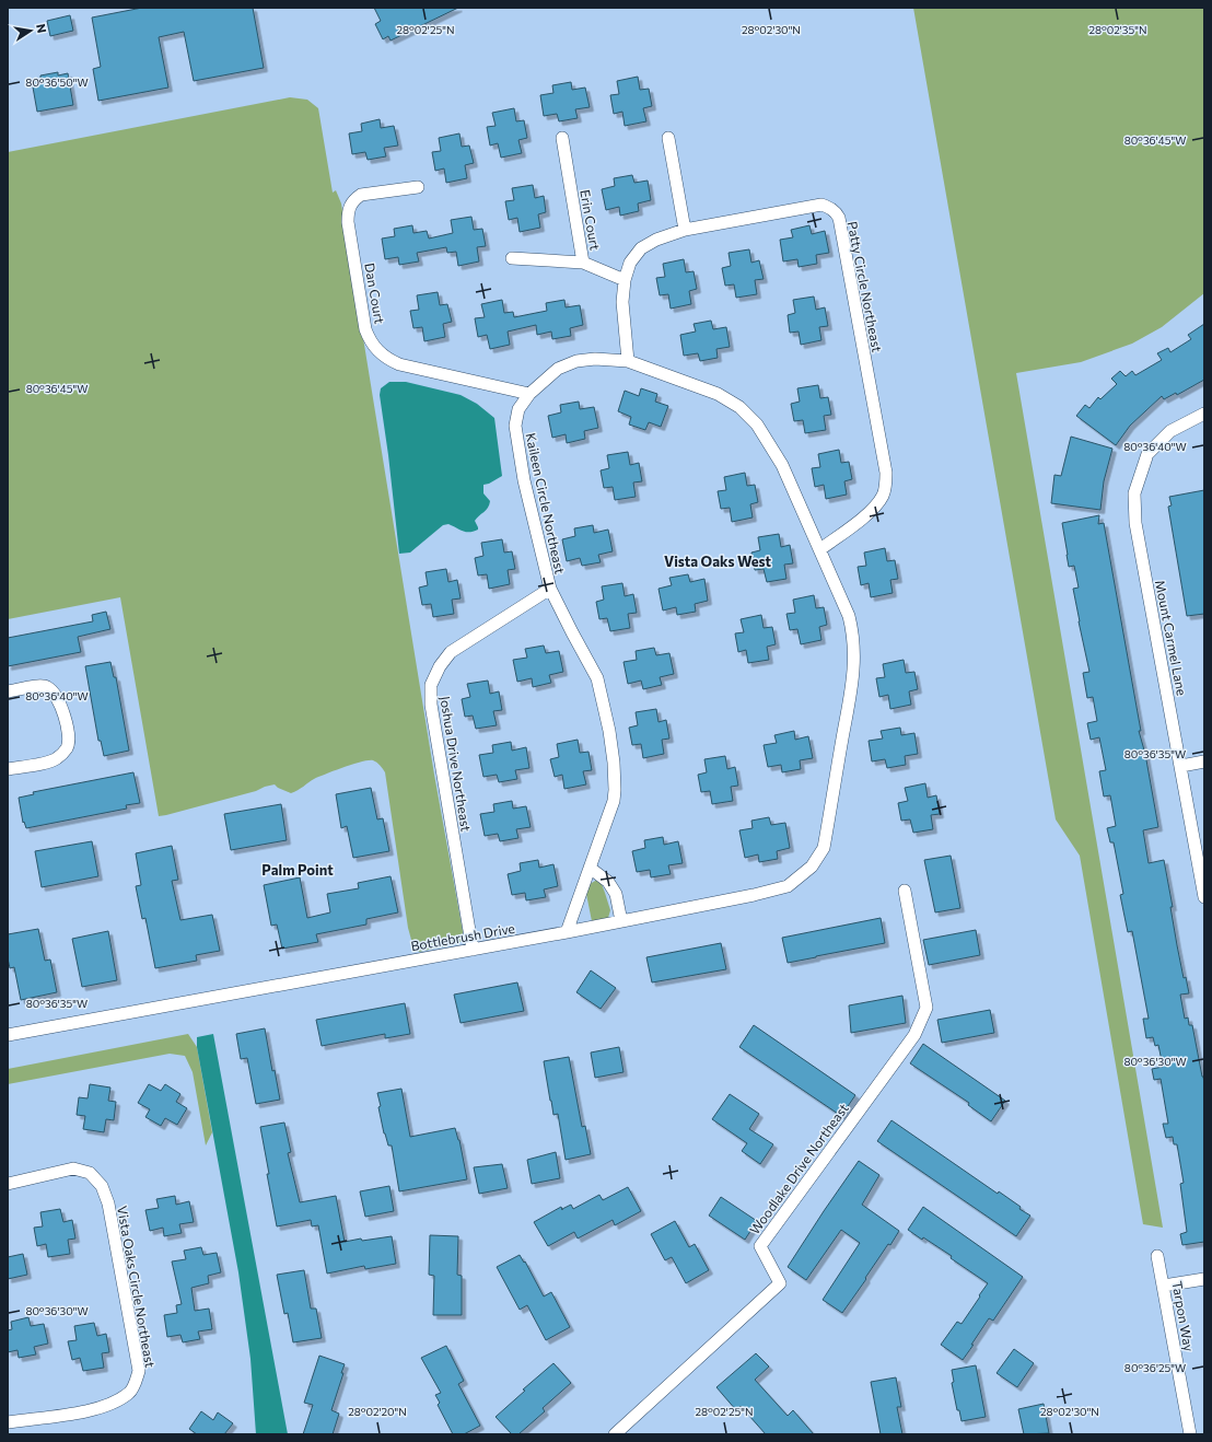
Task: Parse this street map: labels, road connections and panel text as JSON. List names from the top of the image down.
{
  "streets": {
    "street": [
      "Erin Court",
      "Patty Circle Northeast",
      "Dan Court",
      "Kaileen Circle Northeast",
      "Mount Carmel Lane",
      "Joshua Drive Northeast",
      "Bottlebrush Drive",
      "Woodlake Drive Northeast",
      "Vista Oaks Circle Northeast",
      "Tarpon Way"
    ]
  },
  "crossings": [
    ["Erin Court", "Patty Circle Northeast"],
    ["Patty Circle Northeast", "Kaileen Circle Northeast"],
    ["Dan Court", "Kaileen Circle Northeast"],
    ["Kaileen Circle Northeast", "Joshua Drive Northeast"],
    ["Kaileen Circle Northeast", "Bottlebrush Drive"],
    ["Joshua Drive Northeast", "Bottlebrush Drive"]
  ],
  "districts": ["Vista Oaks West", "Palm Point"],
  "north": "right",
  "coordinates": [
    "28°02'25\"N",
    "28°02'30\"N",
    "28°02'35\"N",
    "80°36'50\"W",
    "80°36'45\"W",
    "80°36'40\"W",
    "80°36'35\"W",
    "80°36'30\"W",
    "80°36'25\"W",
    "28°02'20\"N"
  ]
}
